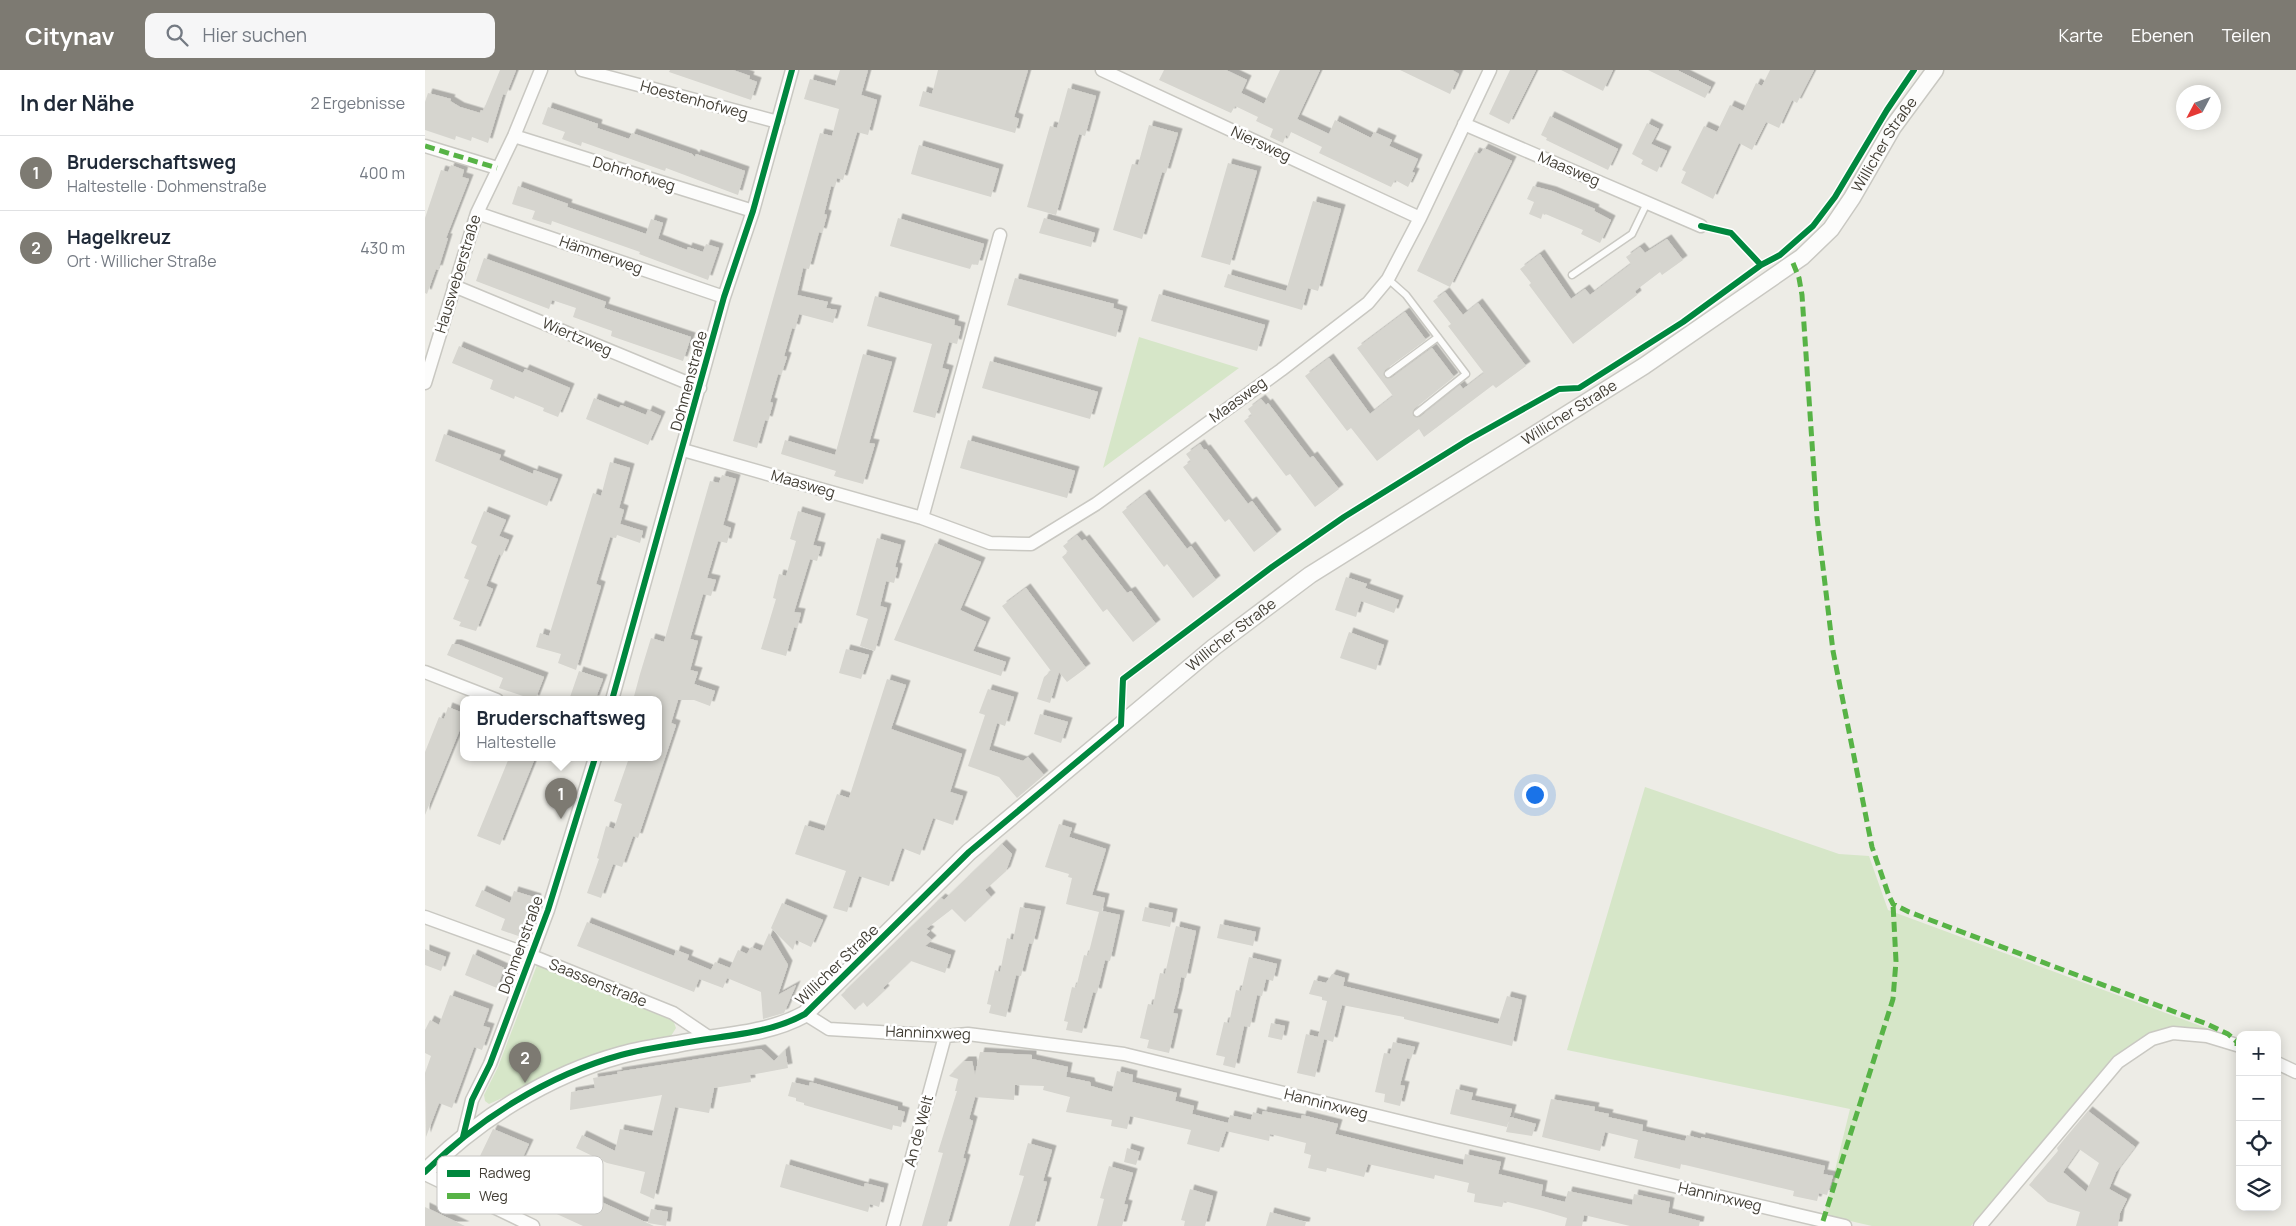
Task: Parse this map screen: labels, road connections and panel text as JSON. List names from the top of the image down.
{
  "streets": {
    "street": [
      "Hoestenhofweg",
      "Niersweg",
      "Willicher Straße",
      "Maasweg",
      "Dohrhofweg",
      "Hämmerweg",
      "Hausweberstraße",
      "Wiertzweg",
      "Dohmenstraße",
      "Saassenstraße",
      "Hanninxweg",
      "An de Welt"
    ]
  },
  "crossings": [
    ["Hoestenhofweg", "Dohmenstraße"],
    ["Niersweg", "Maasweg"],
    ["Willicher Straße", "Dohmenstraße"],
    ["Willicher Straße", "Saassenstraße"],
    ["Willicher Straße", "Hanninxweg"],
    ["Maasweg", "Dohmenstraße"],
    ["Dohrhofweg", "Hausweberstraße"],
    ["Dohrhofweg", "Dohmenstraße"],
    ["Hämmerweg", "Hausweberstraße"],
    ["Hämmerweg", "Dohmenstraße"],
    ["Hausweberstraße", "Wiertzweg"],
    ["Wiertzweg", "Dohmenstraße"],
    ["Dohmenstraße", "Saassenstraße"],
    ["Hanninxweg", "An de Welt"]
  ],
  "legend": ["Radweg", "Weg"],
  "north": "bottom left",
  "page": {
    "header": "Citynav",
    "search": "Hier suchen",
    "nav": ["Karte", "Ebenen", "Teilen"],
    "heading": ["In der Nähe", "2 Ergebnisse"],
    "list": [
      {
        "mark": "1",
        "name": "Bruderschaftsweg",
        "note": "Haltestelle · Dohmenstraße",
        "value": "400 m"
      },
      {
        "mark": "2",
        "name": "Hagelkreuz",
        "note": "Ort · Willicher Straße",
        "value": "430 m"
      }
    ],
    "popup": ["Bruderschaftsweg", "Haltestelle"],
    "pins": ["1", "2"],
    "map_buttons": ["+", "−"]
  }
}
